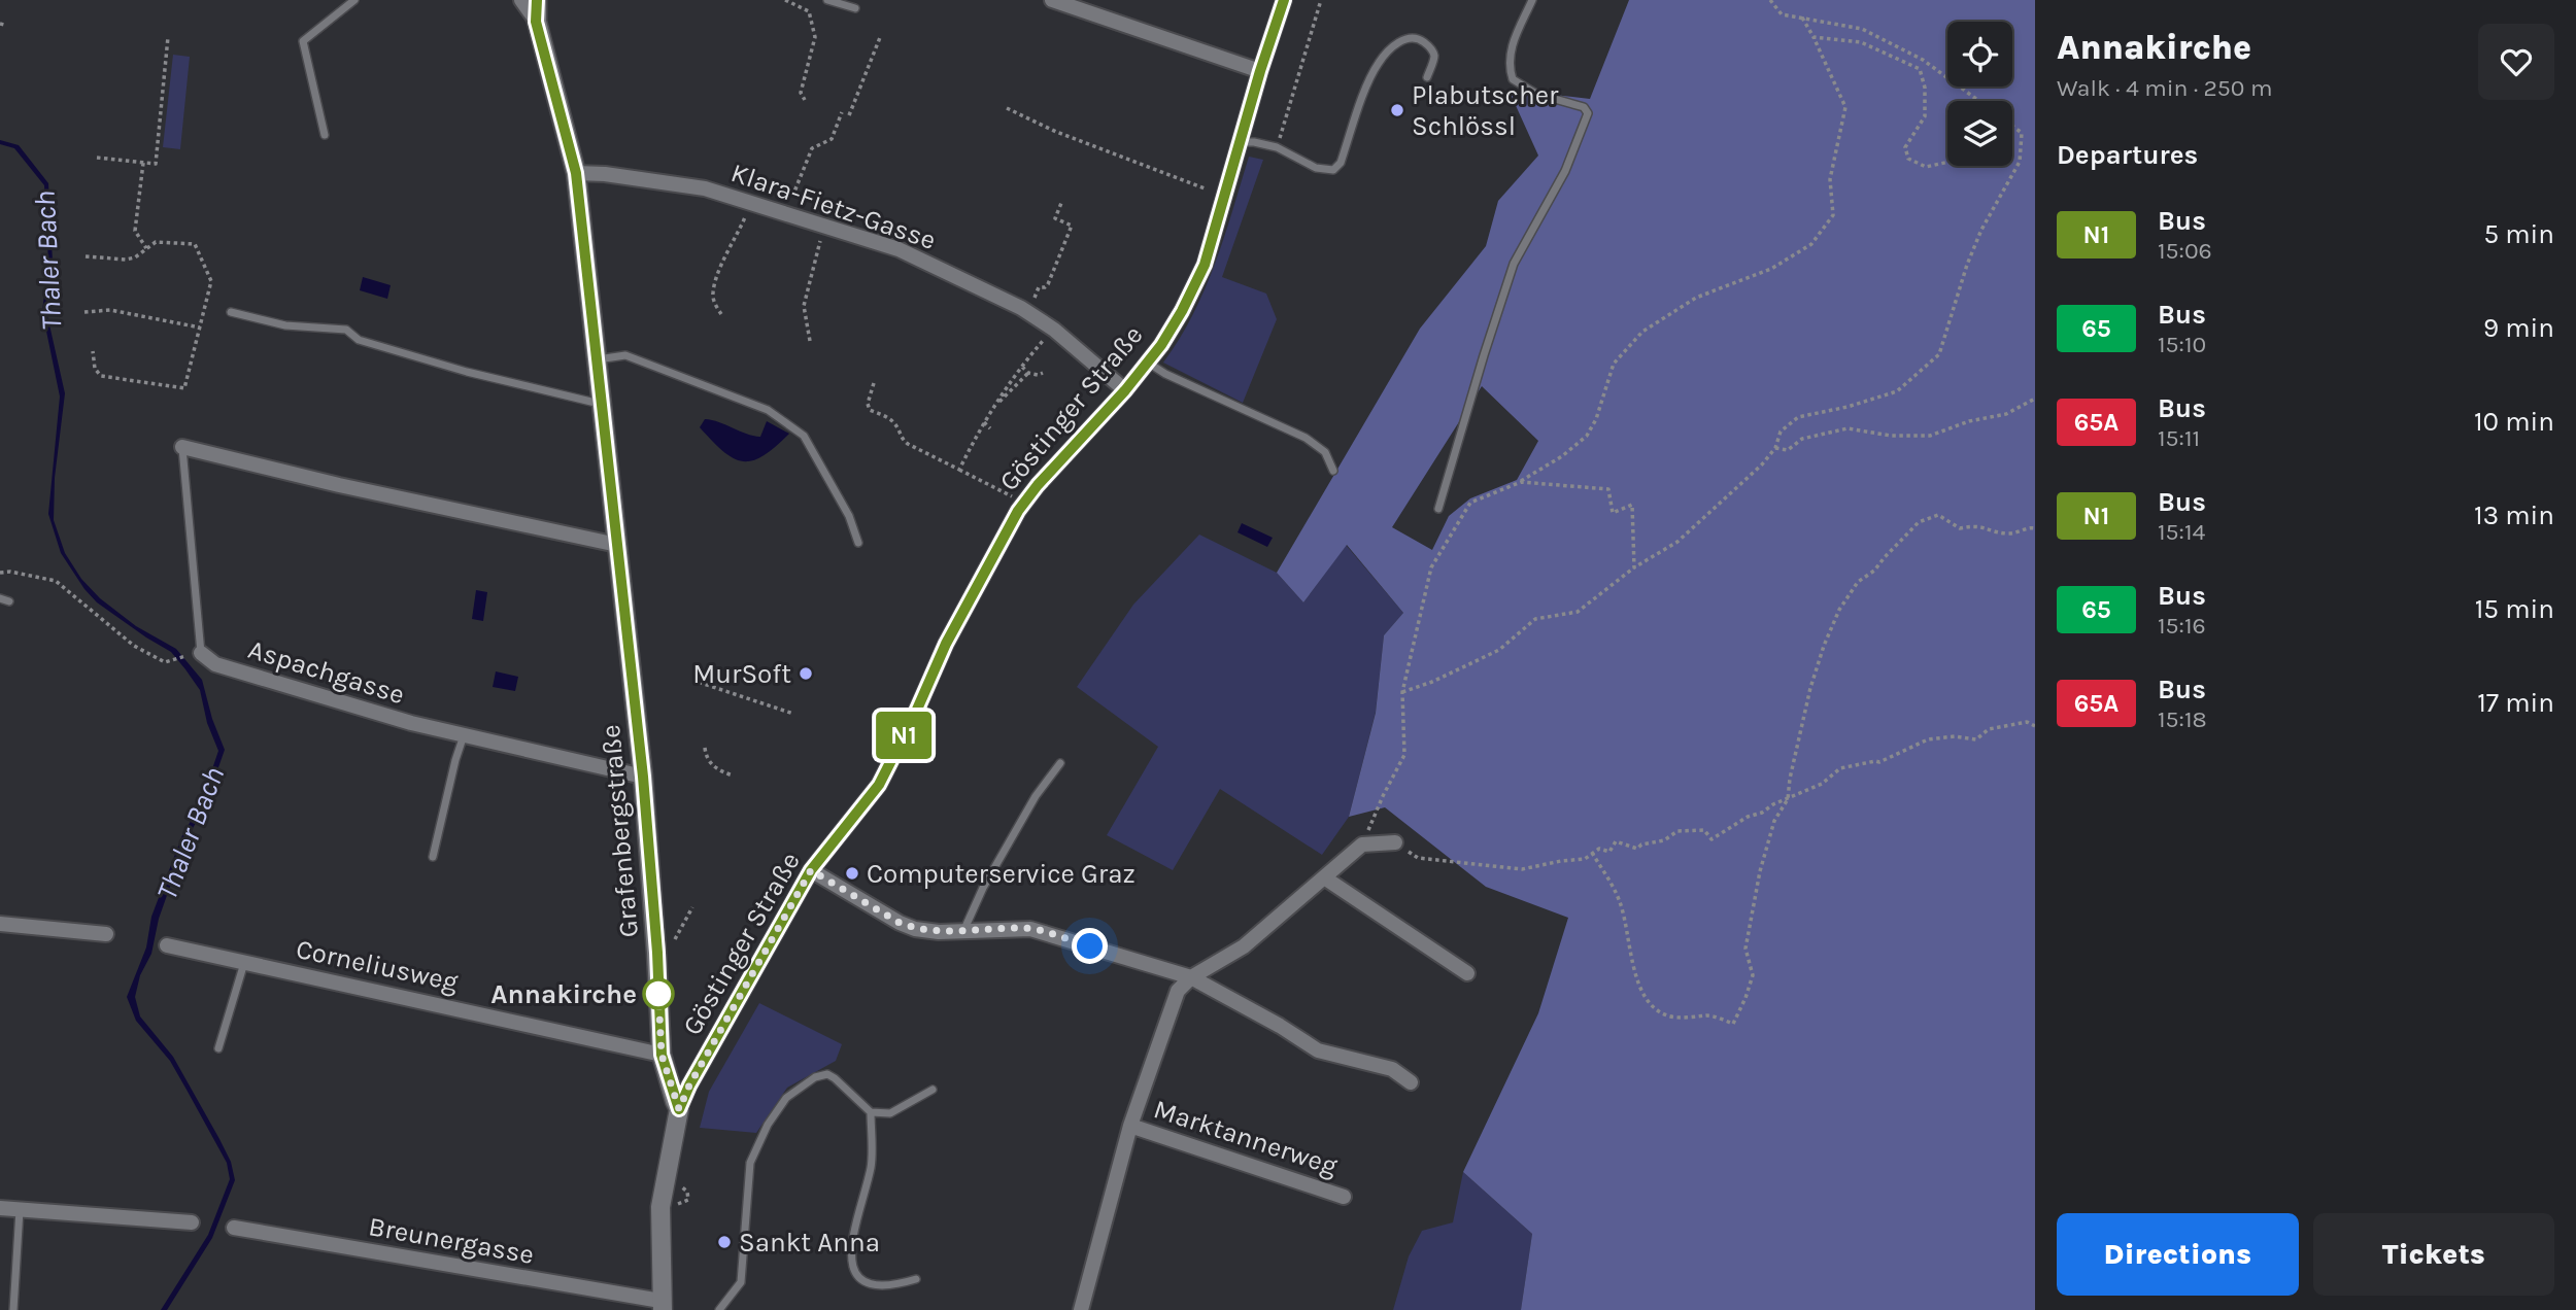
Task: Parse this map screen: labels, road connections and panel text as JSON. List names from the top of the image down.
{
  "streets": {
    "street": [
      "Klara-Fietz-Gasse",
      "Göstinger Straße",
      "Aspachgasse",
      "Grafenbergstraße",
      "Corneliusweg",
      "Marktannerweg",
      "Breunergasse"
    ]
  },
  "crossings": [
    ["Klara-Fietz-Gasse", "Göstinger Straße"],
    ["Klara-Fietz-Gasse", "Grafenbergstraße"],
    ["Göstinger Straße", "Grafenbergstraße"],
    ["Göstinger Straße", "Breunergasse"],
    ["Aspachgasse", "Grafenbergstraße"],
    ["Grafenbergstraße", "Corneliusweg"]
  ],
  "water": ["Thaler Bach"],
  "places": [
    "Plabutscher Schlössl",
    "MurSoft",
    "Computerservice Graz",
    "Annakirche",
    "Sankt Anna"
  ],
  "lines": ["bus line N1"],
  "page": {
    "on_map": "N1",
    "heading": [
      ["Annakirche", "Walk · 4 min · 250 m"],
      "Departures"
    ],
    "list": [
      {
        "mark": "N1",
        "name": "Bus",
        "note": "15:06",
        "value": "5 min"
      },
      {
        "mark": "65",
        "name": "Bus",
        "note": "15:10",
        "value": "9 min"
      },
      {
        "mark": "65A",
        "name": "Bus",
        "note": "15:11",
        "value": "10 min"
      },
      {
        "mark": "N1",
        "name": "Bus",
        "note": "15:14",
        "value": "13 min"
      },
      {
        "mark": "65",
        "name": "Bus",
        "note": "15:16",
        "value": "15 min"
      },
      {
        "mark": "65A",
        "name": "Bus",
        "note": "15:18",
        "value": "17 min"
      }
    ],
    "buttons": ["Directions", "Tickets"]
  }
}
